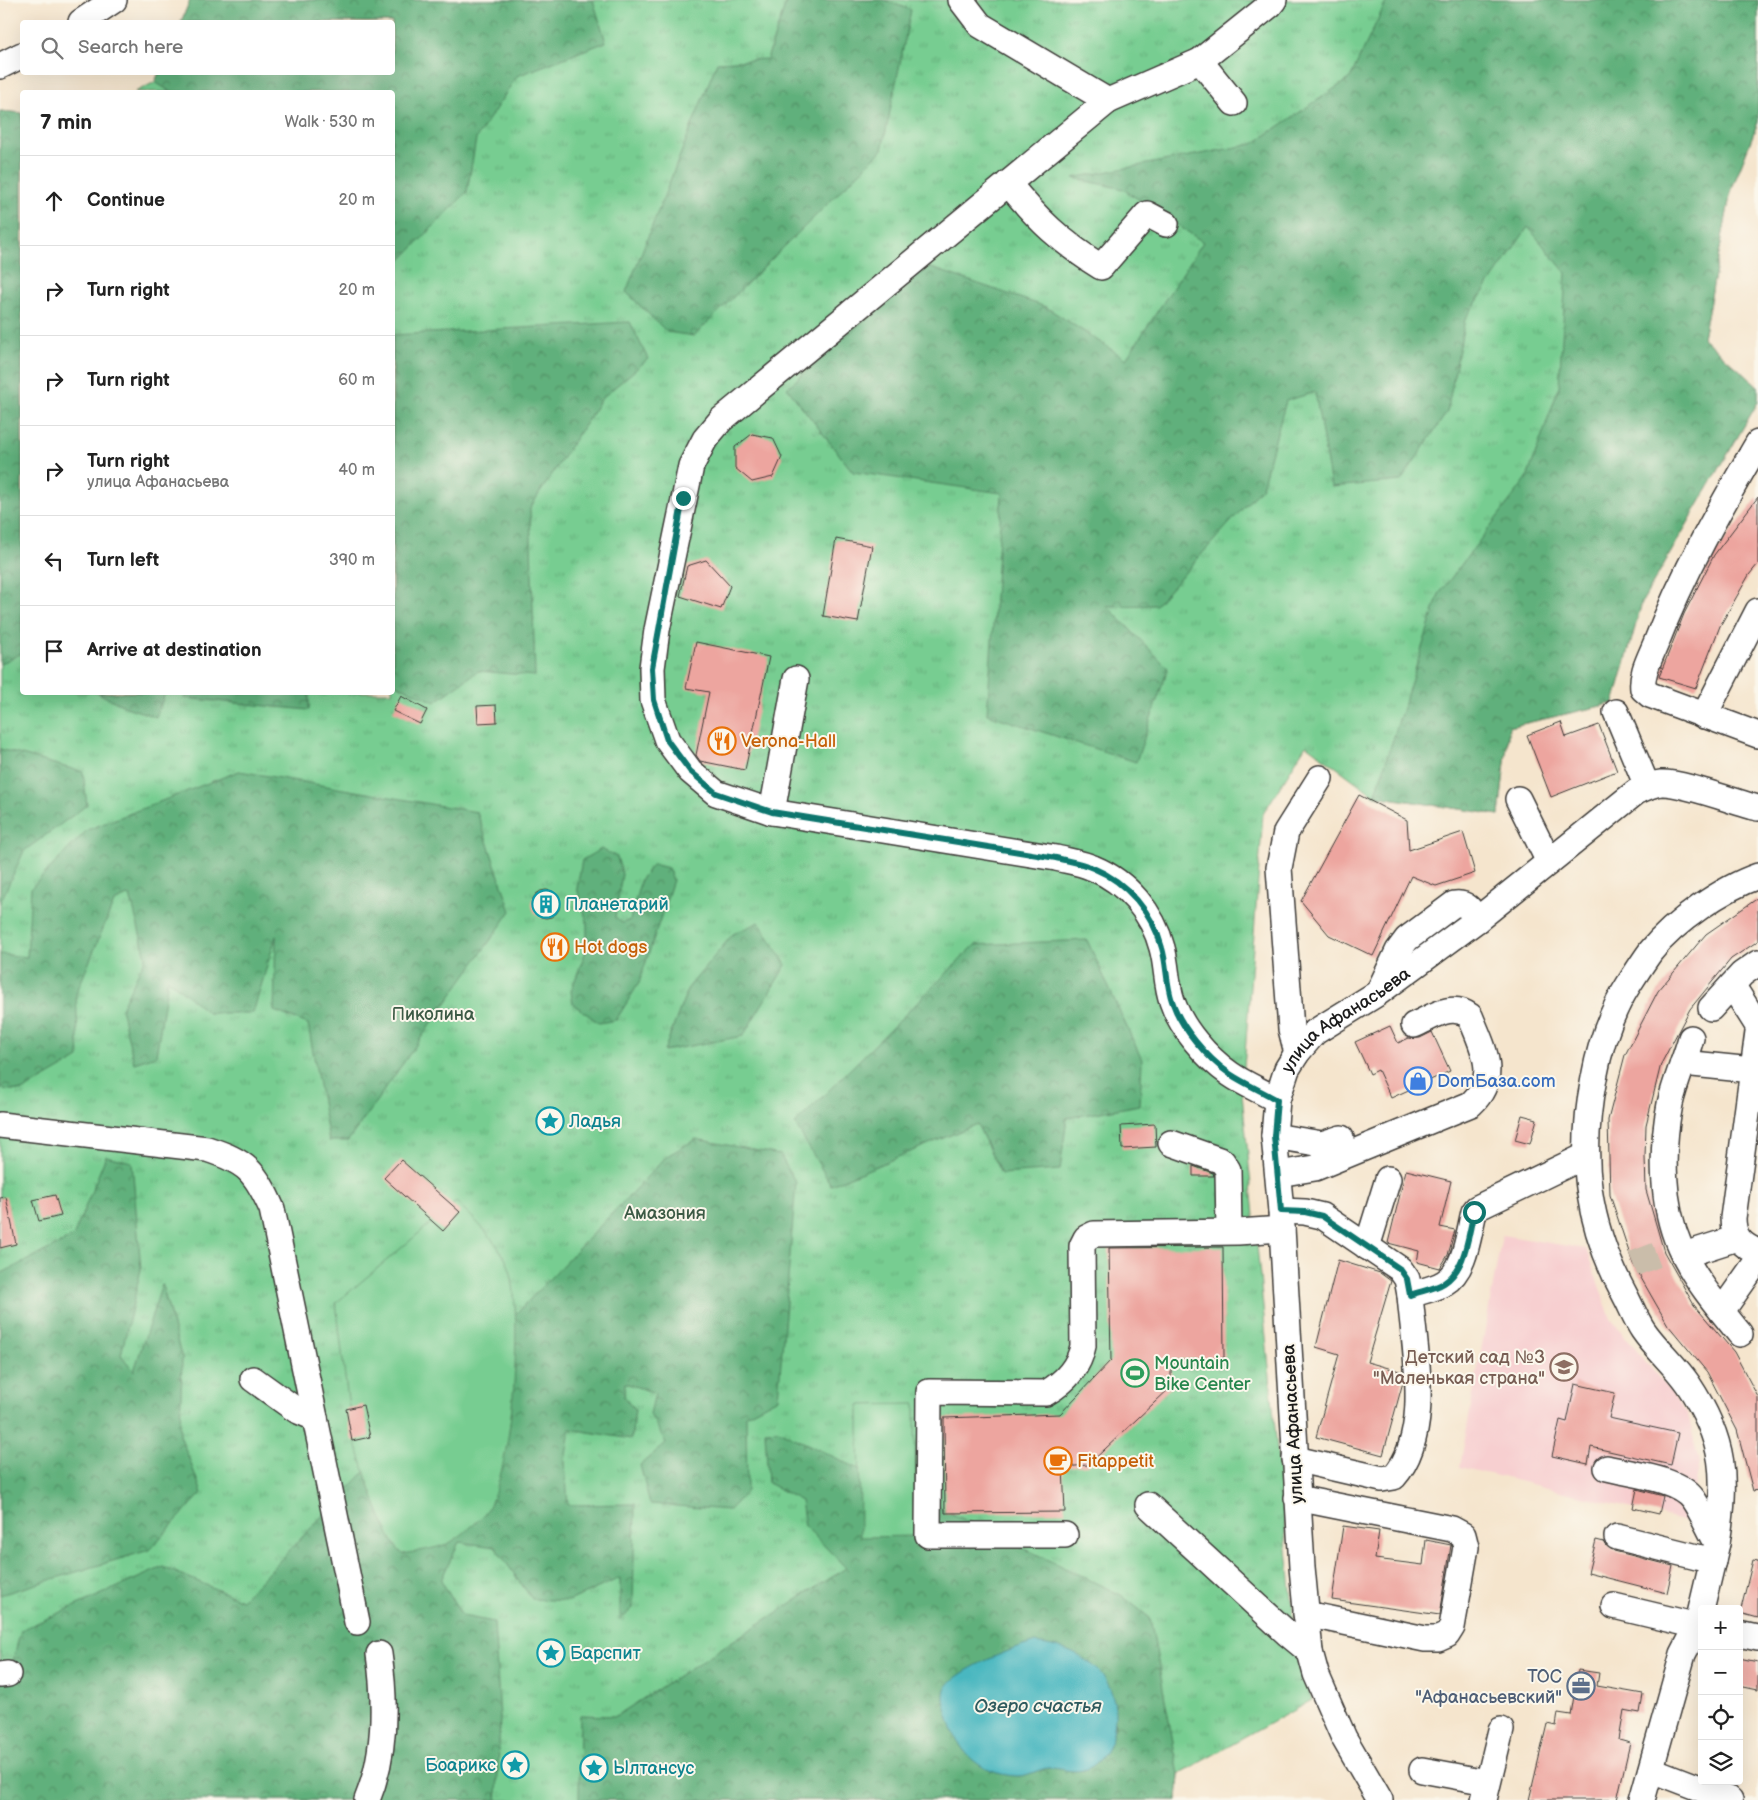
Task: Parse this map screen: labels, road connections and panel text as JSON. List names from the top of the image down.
{
  "streets": {
    "street": ["улица Афанасьева"]
  },
  "water": ["Озеро счастья"],
  "parks": ["Пиколина", "Амазония"],
  "places": {
    "restaurant": ["Verona-Hall", "Hot dogs"],
    "building": ["Планетарий"],
    "shop": ["DomБаза.com"],
    "place": [
      "Ладья",
      "Барспит",
      "Боарикс",
      "Ылтансус"
    ],
    "school or university": ["Детский сад №3 \"Маленькая страна\""],
    "sports": ["Mountain Bike Center"],
    "cafe": ["Fitappetit"],
    "office": ["ТОС \"Афанасьевский\""]
  },
  "page": {
    "search": "Search here",
    "heading": ["7 min", "Walk · 530 m"],
    "list": [
      ["Continue", "20 m"],
      ["Turn right", "20 m"],
      ["Turn right", "60 m"],
      ["Turn right", "улица Афанасьева", "40 m"],
      ["Turn left", "390 m"],
      "Arrive at destination"
    ],
    "map_buttons": ["+", "−"]
  }
}
